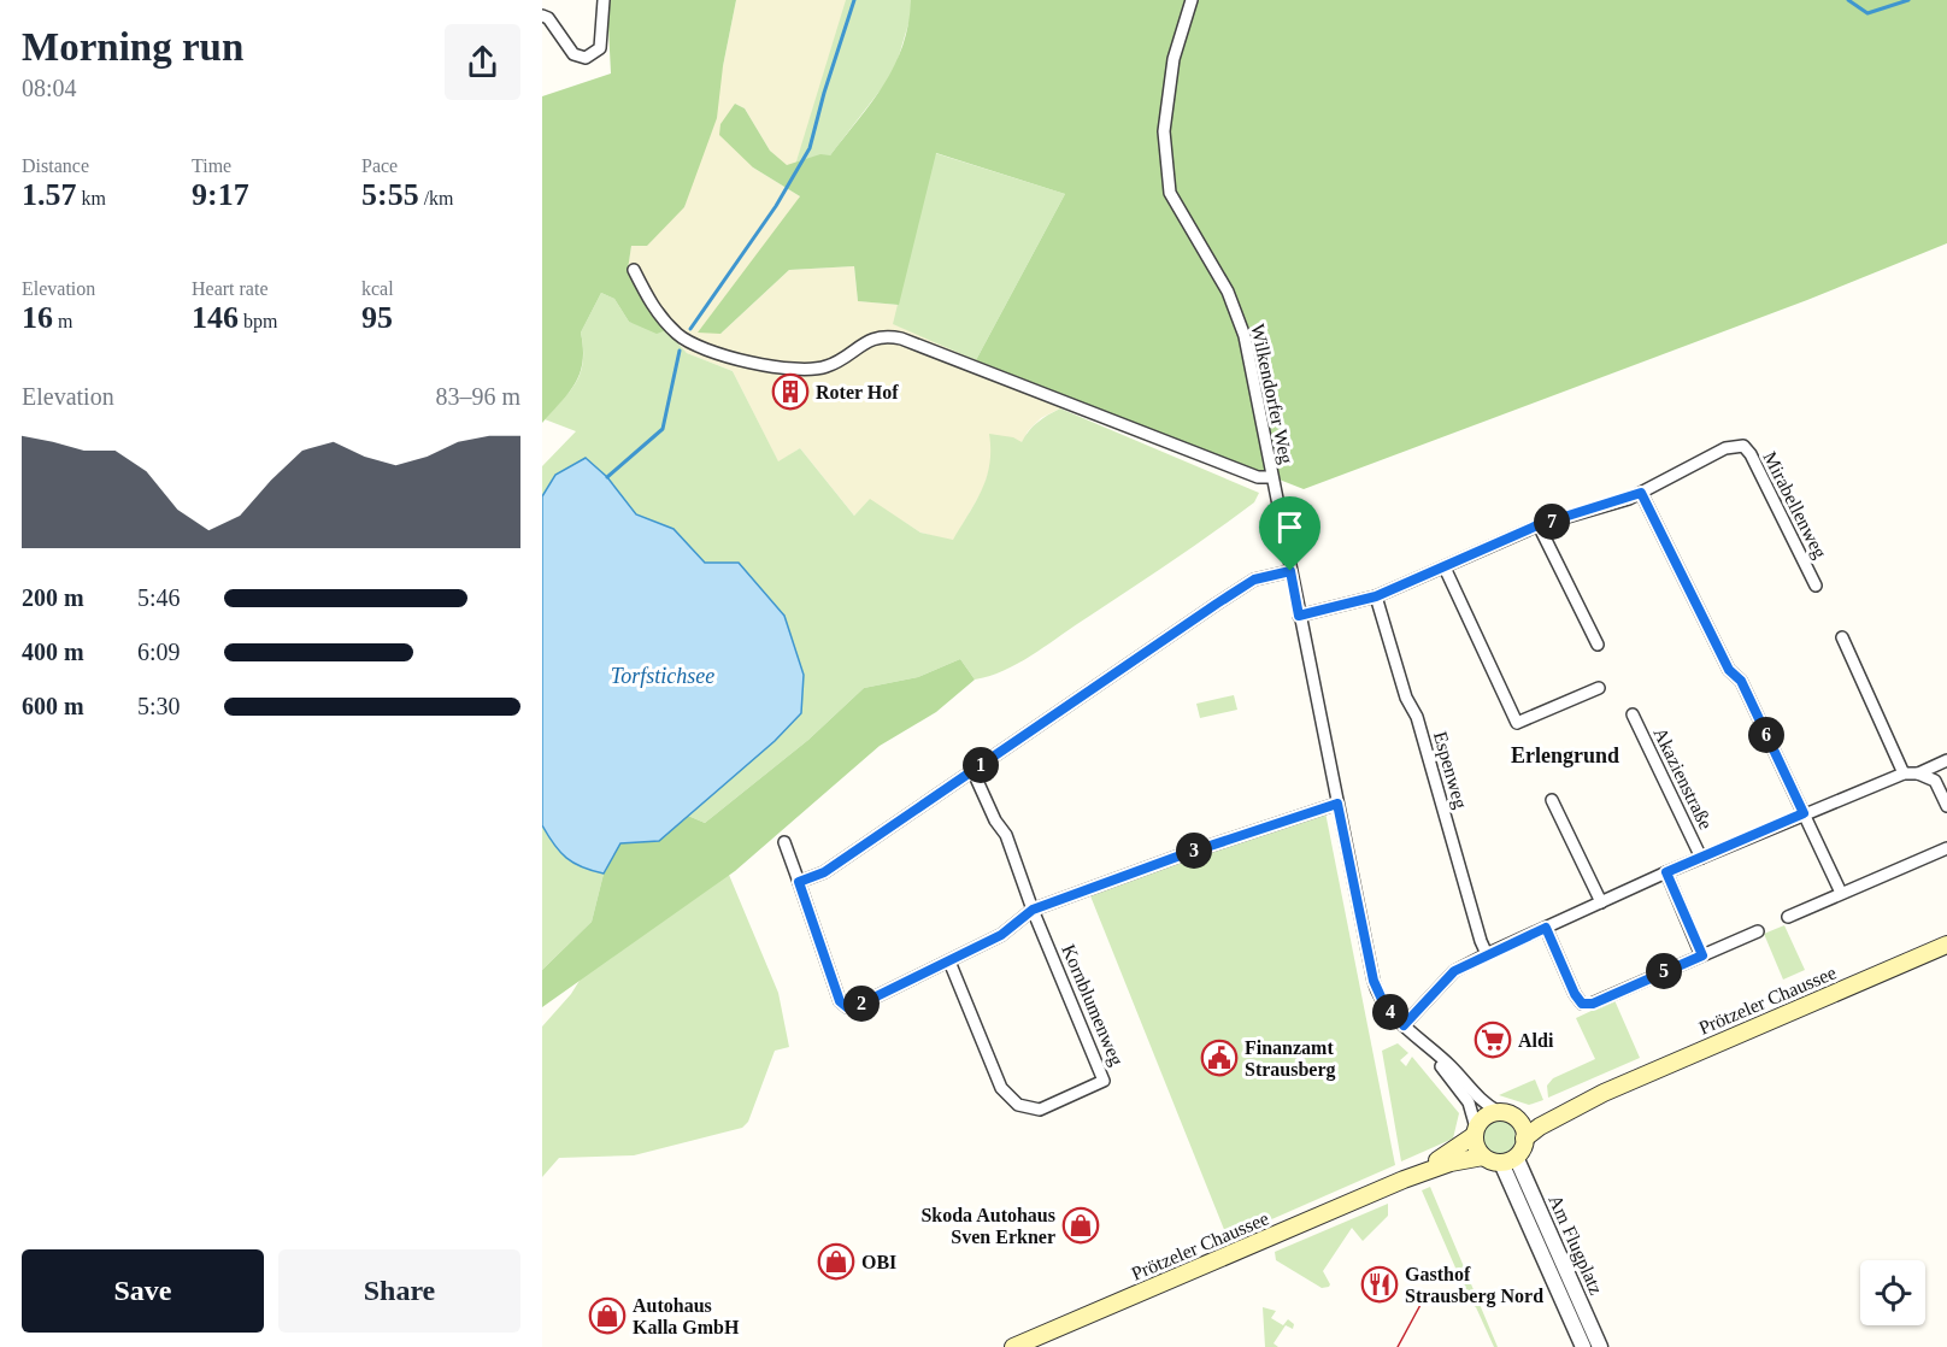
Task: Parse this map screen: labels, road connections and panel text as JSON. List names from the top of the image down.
{
  "streets": {
    "main road": ["Prötzeler Chaussee"],
    "street": [
      "Wilkendorfer Weg",
      "Mirabellenweg",
      "Espenweg",
      "Akazienstraße",
      "Kornblumenweg",
      "Am Flugplatz"
    ]
  },
  "crossings": [
    ["Wilkendorfer Weg", "Mirabellenweg"],
    ["Wilkendorfer Weg", "Akazienstraße"],
    ["Wilkendorfer Weg", "Prötzeler Chaussee"],
    ["Wilkendorfer Weg", "Am Flugplatz"],
    ["Mirabellenweg", "Espenweg"],
    ["Espenweg", "Akazienstraße"],
    ["Prötzeler Chaussee", "Am Flugplatz"]
  ],
  "districts": ["Erlengrund"],
  "water": ["Torfstichsee"],
  "places": {
    "building": ["Roter Hof"],
    "supermarket": ["Aldi"],
    "public building": ["Finanzamt Strausberg"],
    "shop": ["Skoda Autohaus Sven Erkner", "OBI", "Autohaus Kalla GmbH"],
    "restaurant": ["Gasthof Strausberg Nord"]
  },
  "page": {
    "heading": ["Morning run", "08:04"],
    "stats": [
      ["Distance", "1.57 km"],
      ["Time", "9:17"],
      ["Pace", "5:55 /km"],
      ["Elevation", "16 m"],
      ["Heart rate", "146 bpm"],
      ["kcal", "95"]
    ],
    "chart": ["Elevation", "83–96 m"],
    "pins": [
      "7",
      "6",
      "1",
      "3",
      "5",
      "2",
      "4"
    ],
    "list": [
      {
        "name": "200 m",
        "note": "5:46"
      },
      {
        "name": "400 m",
        "note": "6:09"
      },
      {
        "name": "600 m",
        "note": "5:30"
      }
    ],
    "buttons": ["Save", "Share"]
  }
}
